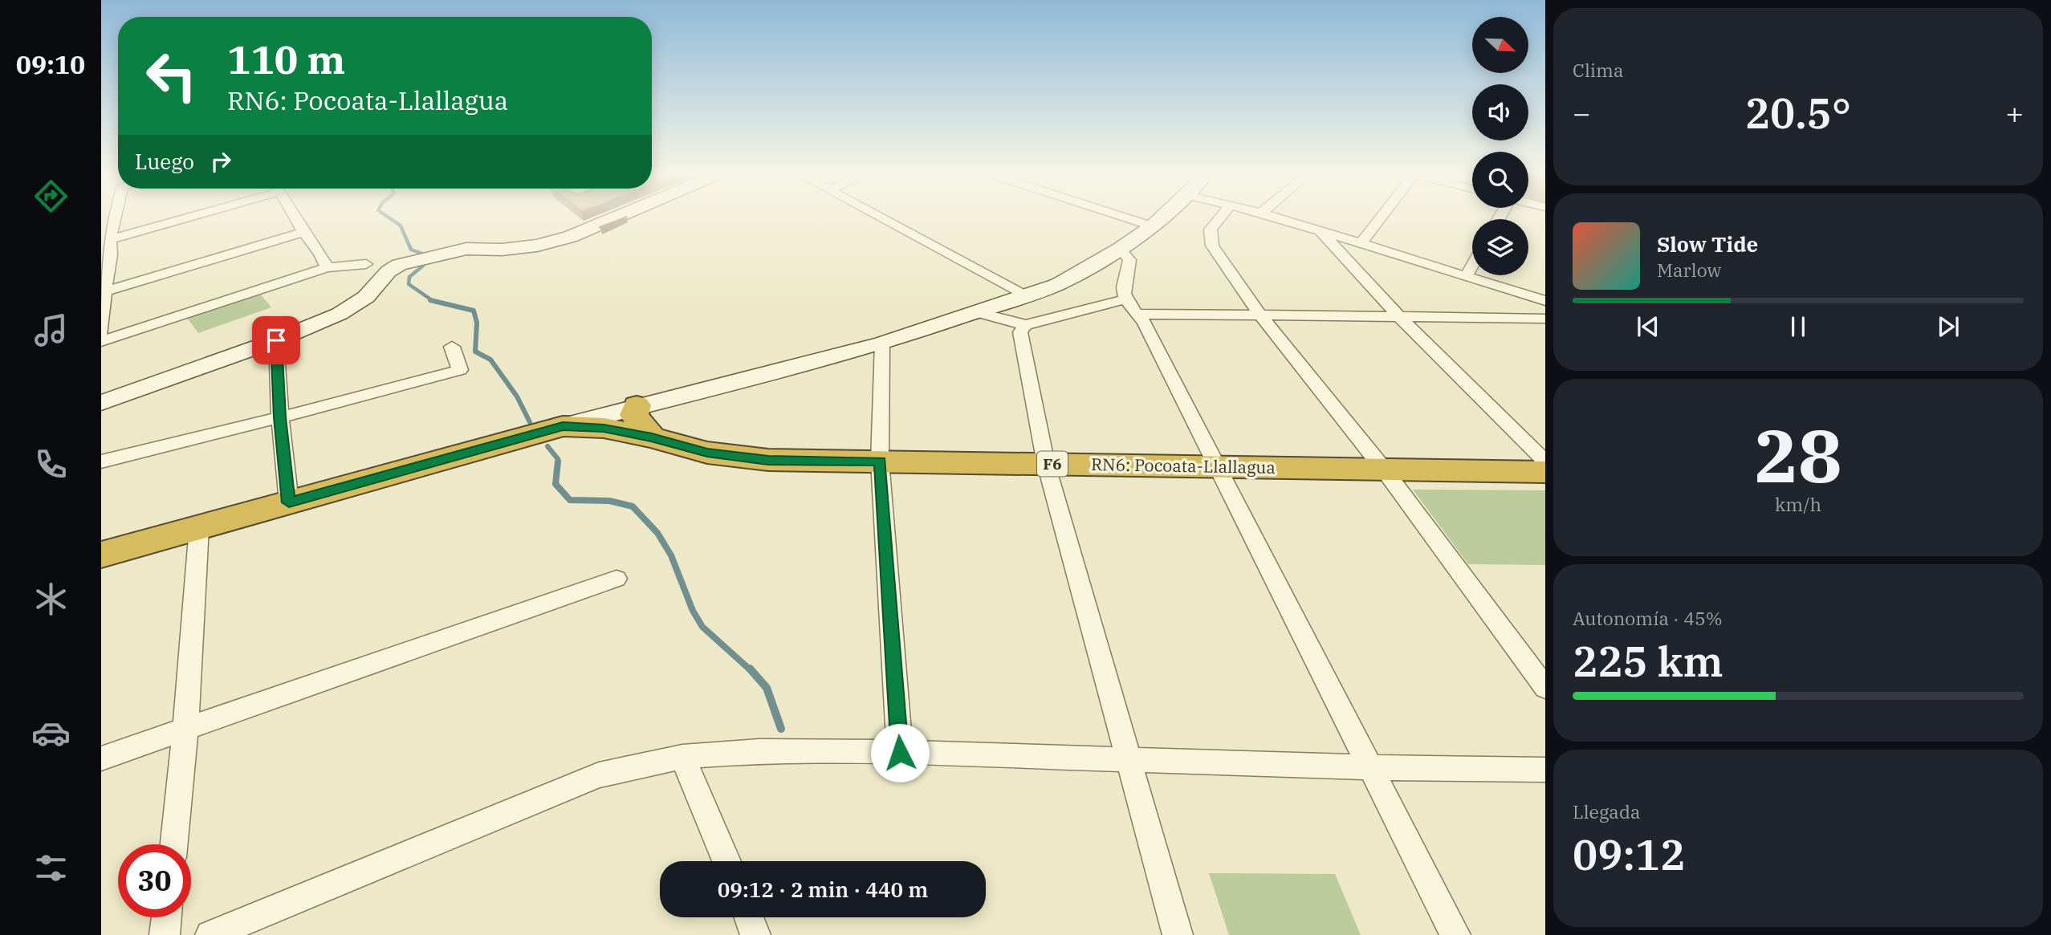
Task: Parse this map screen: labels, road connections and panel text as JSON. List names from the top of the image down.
{
  "streets": {
    "highway": ["F6", "RN6: Pocoata-Llallagua"]
  },
  "north": "bottom right",
  "page": {
    "tabs": "09:10",
    "tile": [
      "Clima",
      ["28", "km/h"],
      ["Autonomía · 45%", "225 km"],
      ["Llegada", "09:12"]
    ],
    "turn": ["110 m", "RN6: Pocoata-Llallagua"],
    "heat": ["−", "20.5°", "+"],
    "then": "Luego",
    "song": ["Slow Tide", "Marlow"],
    "limit": "30",
    "trip": "09:12 · 2 min · 440 m"
  }
}
